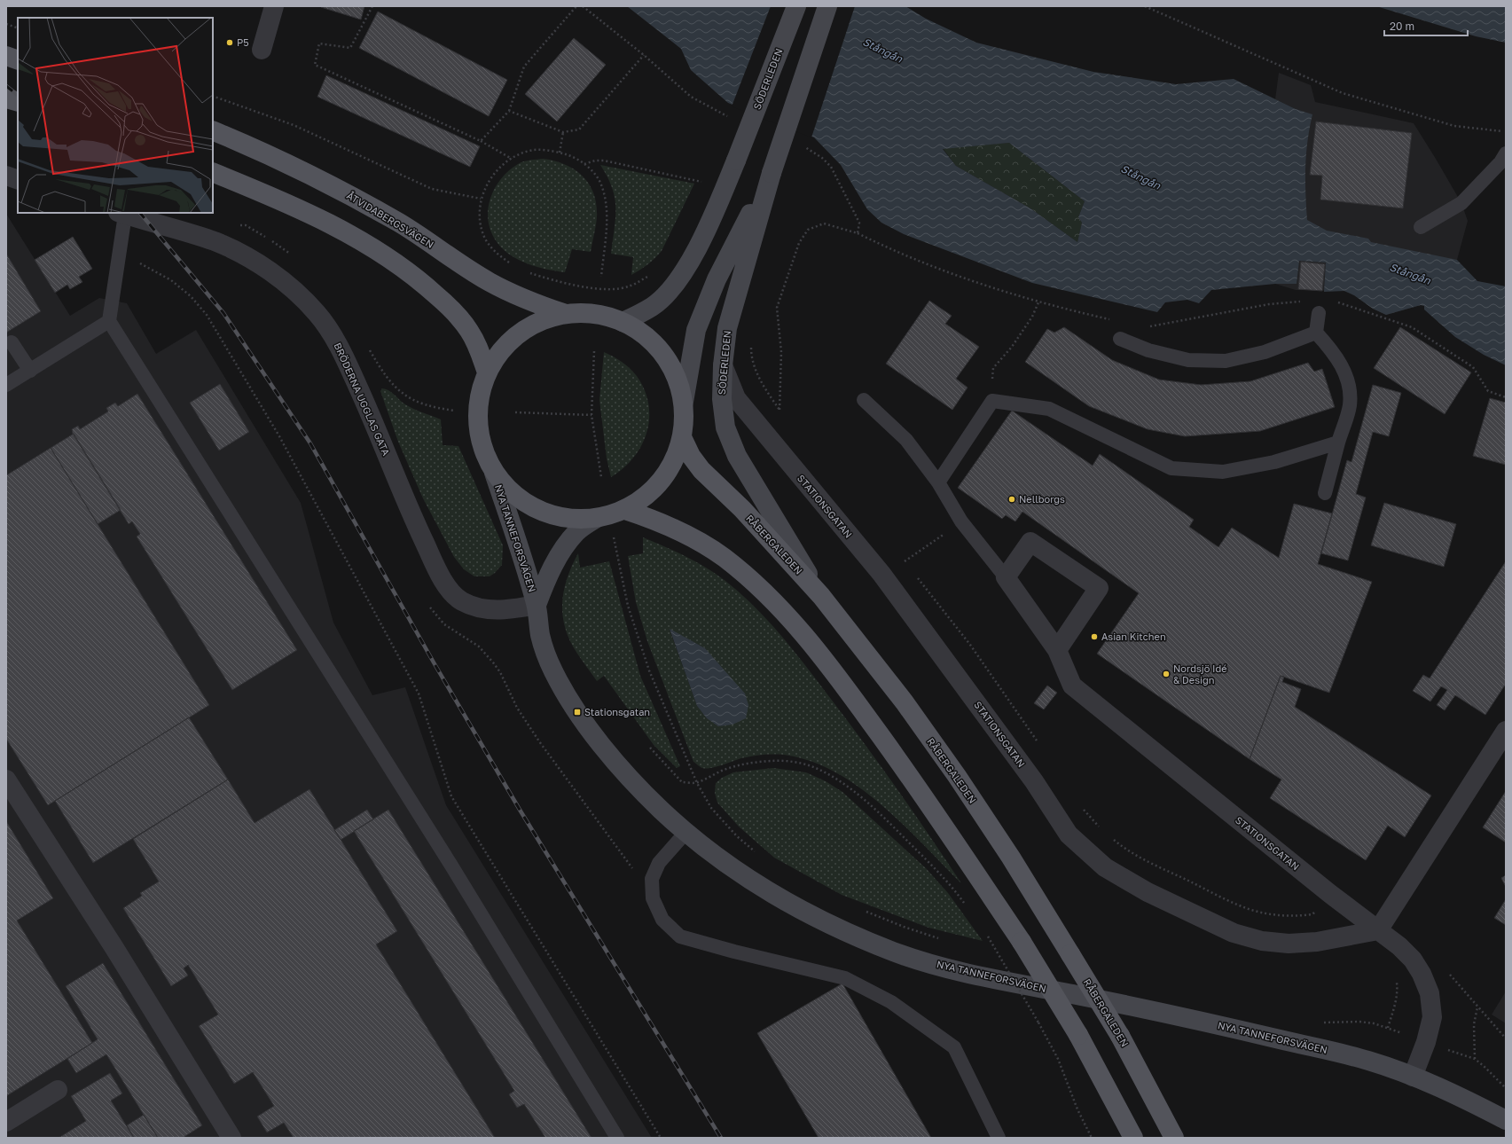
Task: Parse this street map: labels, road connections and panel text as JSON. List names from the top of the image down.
{
  "streets": {
    "main road": [
      "SÖDERLEDEN",
      "ÅTVIDABERGSVÄGEN",
      "NYA TANNEFORSVÄGEN",
      "RÅBERGALEDEN"
    ],
    "street": ["BRÖDERNA UGGLAS GATA", "STATIONSGATAN"]
  },
  "crossings": [
    ["SÖDERLEDEN", "STATIONSGATAN"],
    ["SÖDERLEDEN", "RÅBERGALEDEN"],
    ["BRÖDERNA UGGLAS GATA", "NYA TANNEFORSVÄGEN"],
    ["STATIONSGATAN", "NYA TANNEFORSVÄGEN"]
  ],
  "water": ["Stångån"],
  "places": {
    "other": [
      "P5",
      "Nellborgs",
      "Asian Kitchen",
      "Nordsjö Idé & Design"
    ],
    "transit": ["Stationsgatan"]
  },
  "scale_bar": "20 m"
}
